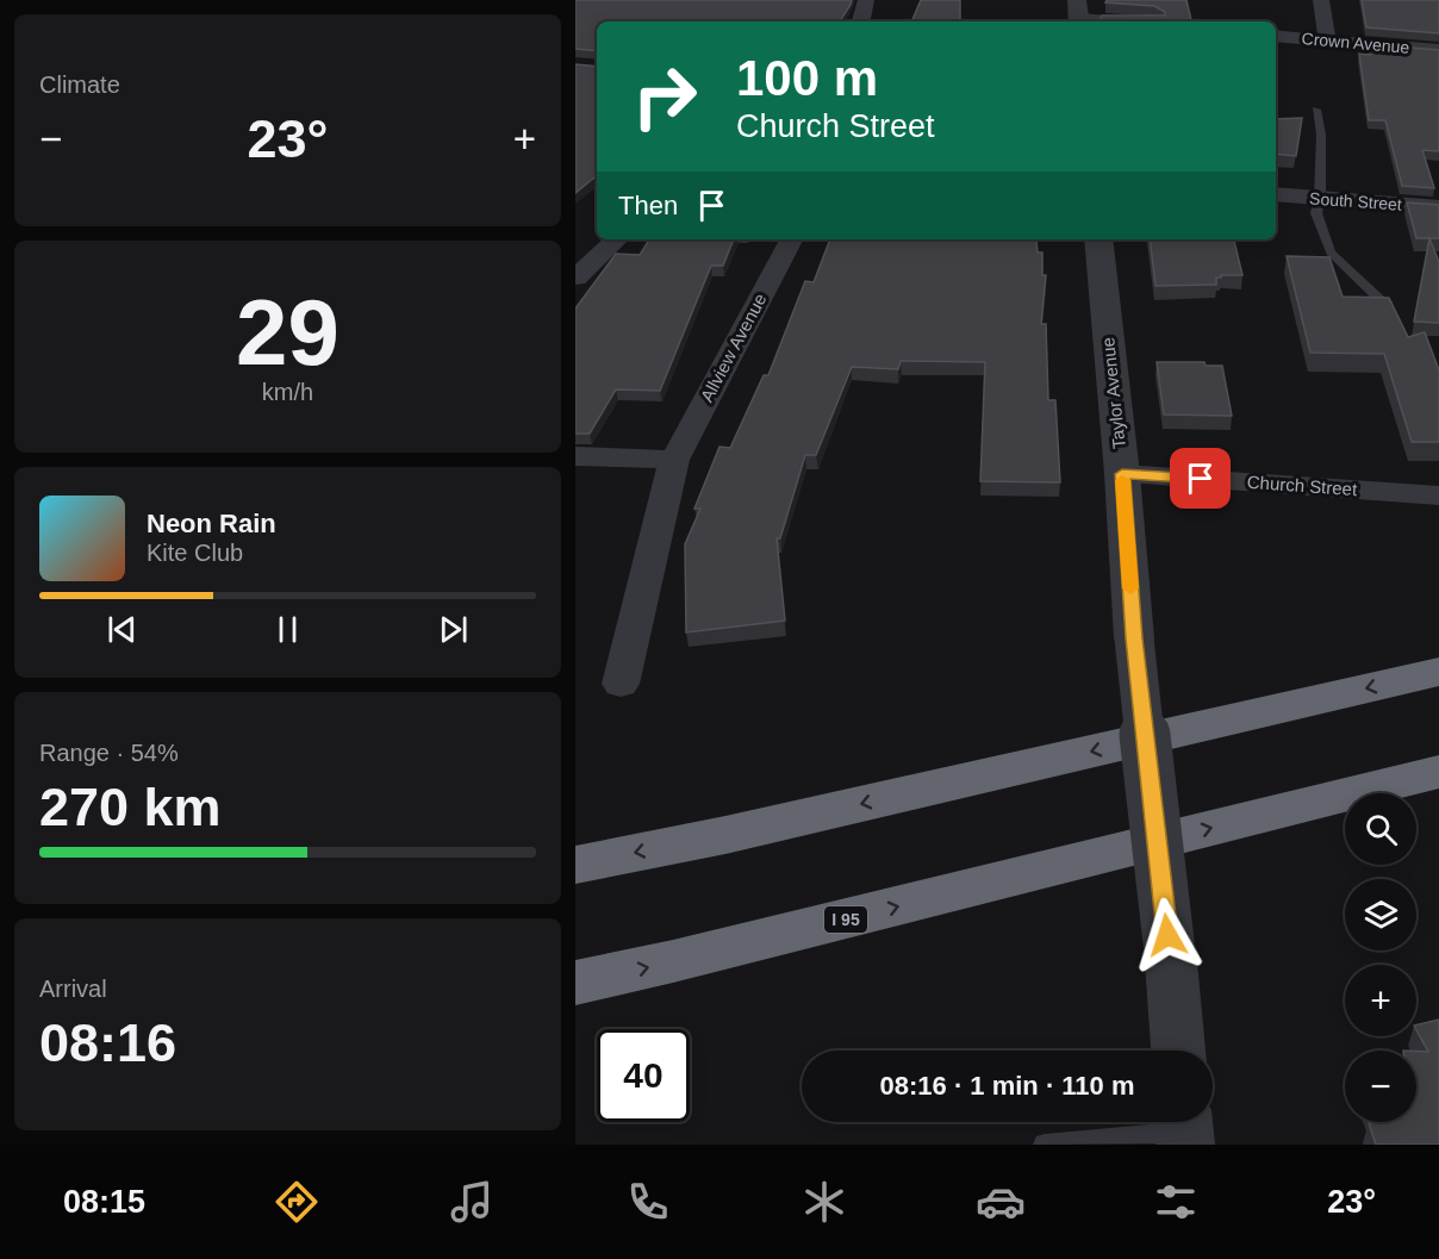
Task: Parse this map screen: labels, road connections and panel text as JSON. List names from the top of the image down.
{
  "streets": {
    "highway": ["I 95"],
    "street": [
      "Crown Avenue",
      "South Street",
      "Allview Avenue",
      "Taylor Avenue",
      "Church Street"
    ]
  },
  "crossings": [
    ["Taylor Avenue", "Church Street"]
  ],
  "page": {
    "tile": [
      "Climate",
      ["29", "km/h"],
      ["Range · 54%", "270 km"],
      ["Arrival", "08:16"]
    ],
    "turn": ["100 m", "Church Street"],
    "heat": ["−", "23°", "+"],
    "then": "Then",
    "song": ["Neon Rain", "Kite Club"],
    "map_buttons": ["+", "−"],
    "limit": "40",
    "trip": "08:16 · 1 min · 110 m",
    "tabs": ["08:15", "23°"]
  }
}
